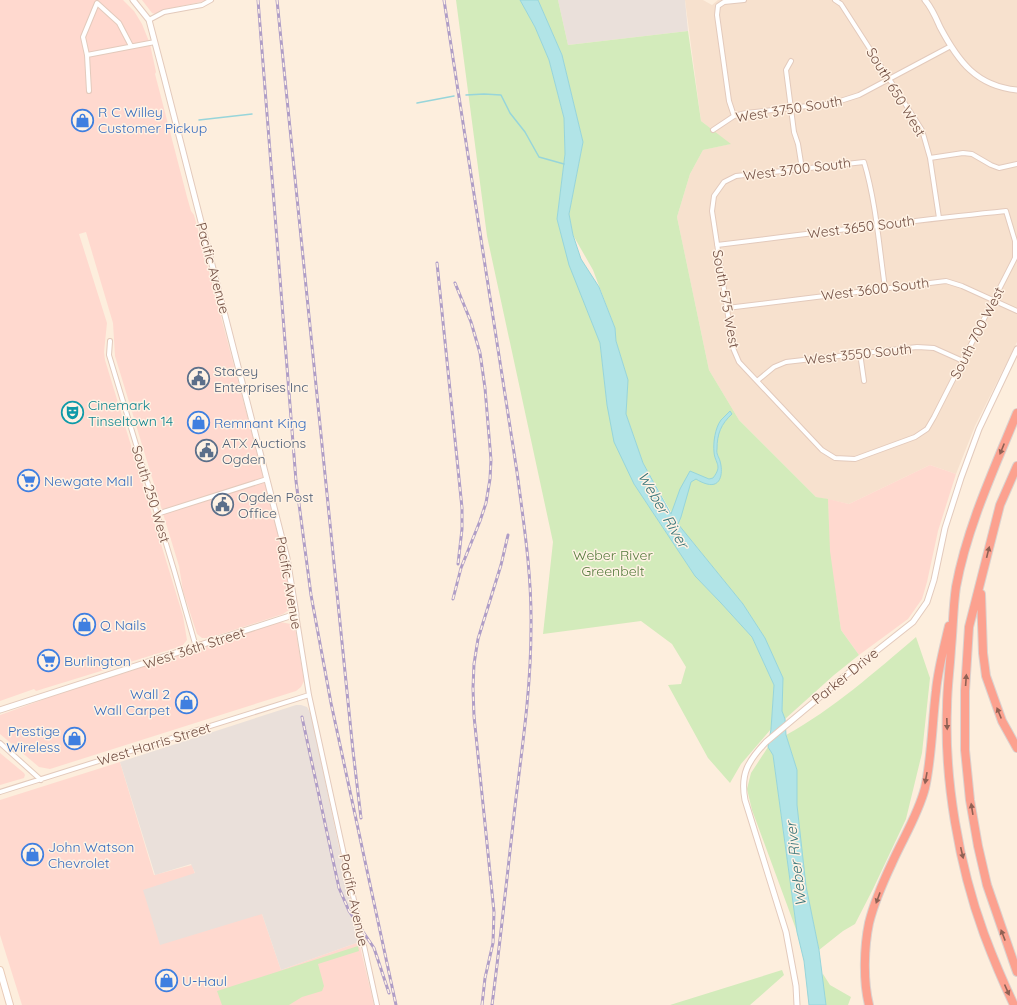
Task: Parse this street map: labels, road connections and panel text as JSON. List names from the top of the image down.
{
  "streets": {
    "street": [
      "South 650 West",
      "West 3750 South",
      "West 3700 South",
      "West 3650 South",
      "Pacific Avenue",
      "West 3600 South",
      "South 575 West",
      "South 700 West",
      "West 3550 South",
      "South 250 West",
      "West 36th Street",
      "Parker Drive",
      "West Harris Street"
    ]
  },
  "crossings": [
    ["South 650 West", "West 3750 South"],
    ["South 650 West", "West 3650 South"],
    ["West 3700 South", "West 3650 South"],
    ["West 3700 South", "South 575 West"],
    ["West 3650 South", "South 575 West"],
    ["West 3650 South", "South 700 West"],
    ["Pacific Avenue", "West 36th Street"],
    ["Pacific Avenue", "West Harris Street"],
    ["West 3600 South", "South 575 West"],
    ["West 3600 South", "South 700 West"],
    ["South 575 West", "South 700 West"],
    ["South 575 West", "West 3550 South"],
    ["South 700 West", "West 3550 South"],
    ["South 250 West", "West 36th Street"]
  ],
  "water": ["Weber River"],
  "parks": ["Weber River Greenbelt"],
  "places": {
    "shop": [
      "R C Willey Customer Pickup",
      "Remnant King",
      "Q Nails",
      "Wall 2 Wall Carpet",
      "Prestige Wireless",
      "John Watson Chevrolet",
      "U-Haul"
    ],
    "public building": ["Stacey Enterprises Inc", "ATX Auctions Ogden", "Ogden Post Office"],
    "theatre": ["Cinemark Tinseltown 14"],
    "supermarket": ["Newgate Mall", "Burlington"]
  }
}
